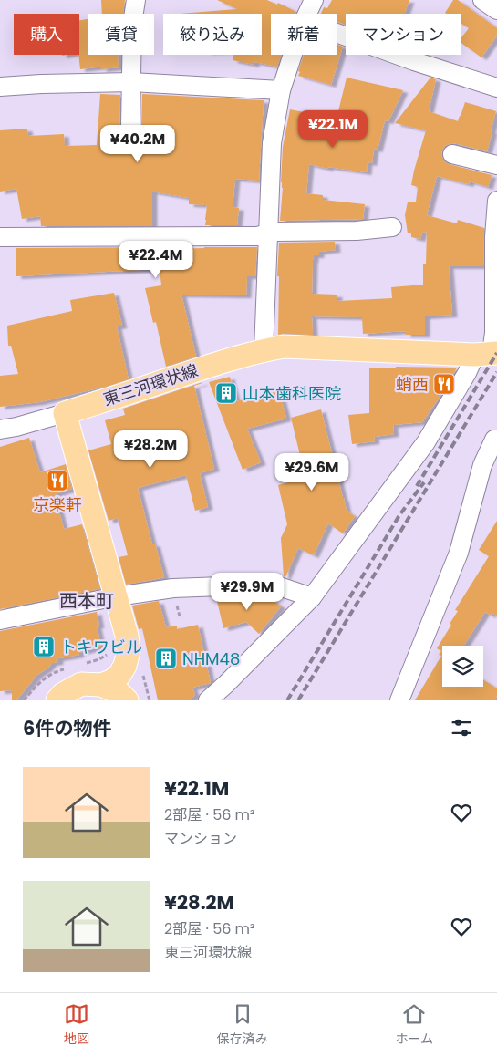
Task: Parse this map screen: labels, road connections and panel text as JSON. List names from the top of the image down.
{
  "streets": {
    "main road": ["東三河環状線"]
  },
  "districts": ["西本町"],
  "places": {
    "restaurant": ["蛸西", "京楽軒"],
    "building": ["山本歯科医院", "トキワビル", "NHM48"]
  },
  "page": {
    "chip": [
      "購入",
      "賃貸",
      "絞り込み",
      "新着",
      "マンション"
    ],
    "price": [
      "¥22.1M",
      "¥40.2M",
      "¥22.4M",
      "¥28.2M",
      "¥29.6M",
      "¥29.9M"
    ],
    "heading": "6件の物件",
    "list": [
      {
        "name": "¥22.1M",
        "note": "2部屋 · 56 m² · マンション"
      },
      {
        "name": "¥28.2M",
        "note": "2部屋 · 56 m² · 東三河環状線"
      }
    ],
    "tabs": ["地図", "保存済み", "ホーム"]
  }
}
